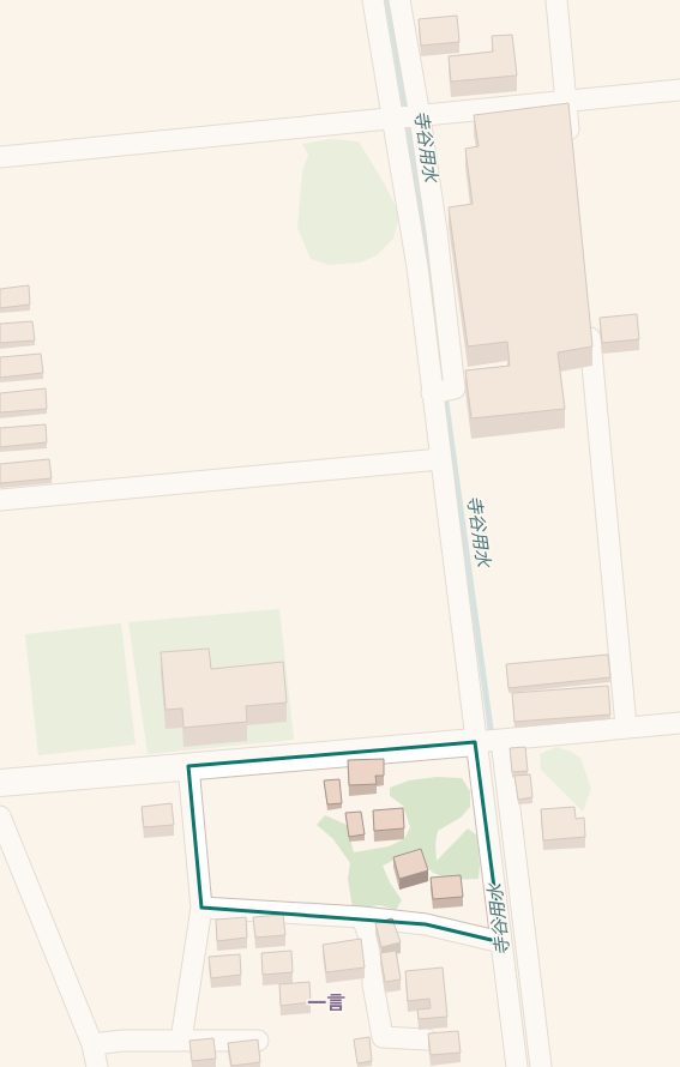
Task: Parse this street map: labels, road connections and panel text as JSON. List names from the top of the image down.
{
  "districts": ["一言"],
  "water": ["寺谷用水"]
}
